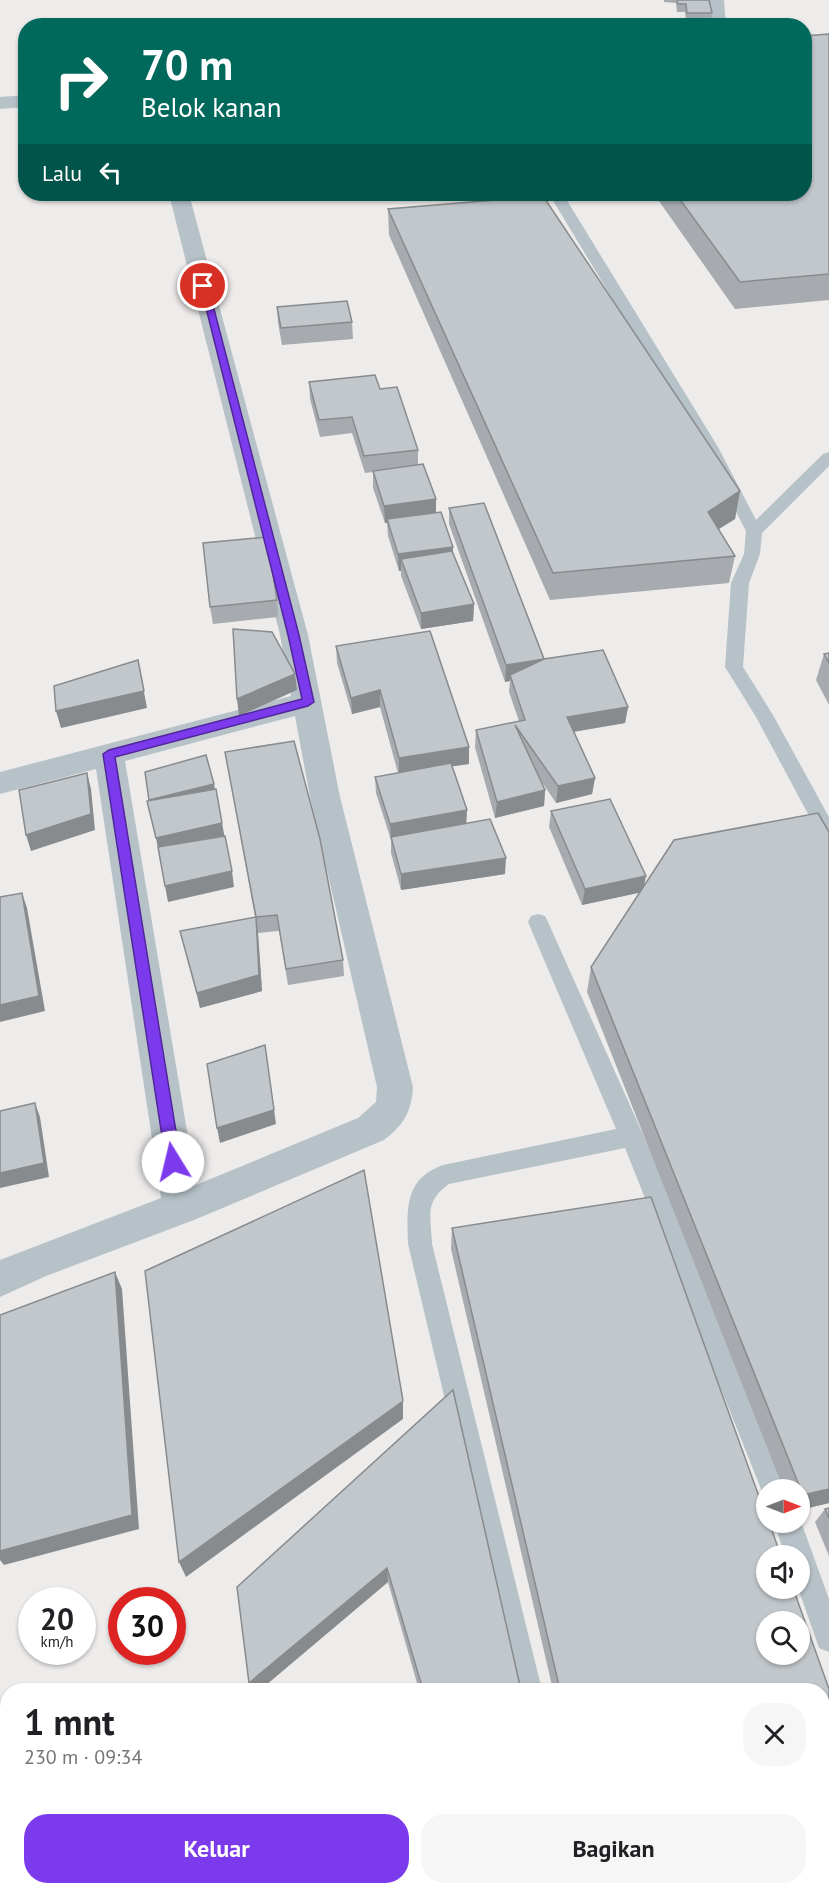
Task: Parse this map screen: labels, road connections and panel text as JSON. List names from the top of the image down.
{
  "north": "right",
  "page": {
    "turn": ["70 m", "Belok kanan"],
    "then": "Lalu",
    "speed": "20 km/h",
    "limit": "30",
    "heading": ["1 mnt", "230 m · 09:34"],
    "buttons": ["Keluar", "Bagikan"]
  }
}
